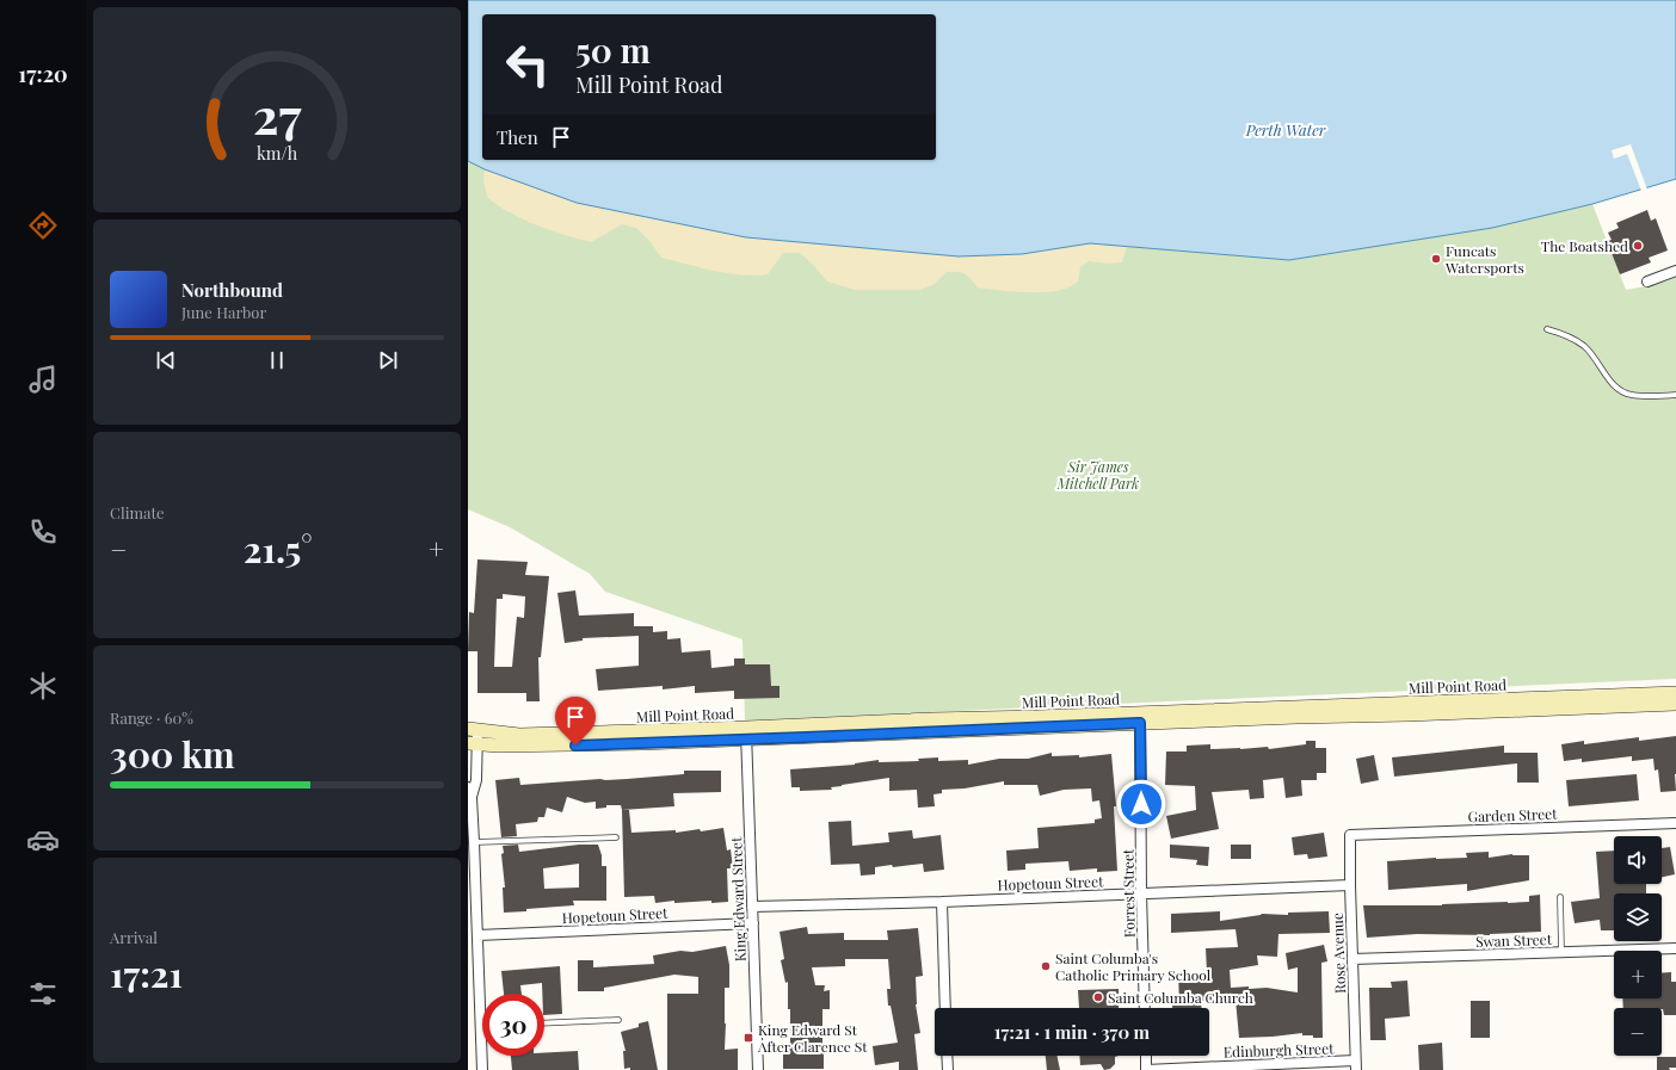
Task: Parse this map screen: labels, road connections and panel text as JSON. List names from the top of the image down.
{
  "streets": {
    "main road": ["Mill Point Road"],
    "street": [
      "Garden Street",
      "Hopetoun Street",
      "Forrest Street",
      "King Edward Street",
      "Swan Street",
      "Rose Avenue",
      "Edinburgh Street"
    ]
  },
  "crossings": [
    ["Mill Point Road", "Forrest Street"],
    ["Mill Point Road", "King Edward Street"],
    ["Garden Street", "Rose Avenue"],
    ["Hopetoun Street", "Forrest Street"],
    ["Hopetoun Street", "King Edward Street"],
    ["Hopetoun Street", "Rose Avenue"],
    ["Swan Street", "Rose Avenue"],
    ["Rose Avenue", "Edinburgh Street"]
  ],
  "water": ["Perth Water"],
  "parks": ["Sir James Mitchell Park"],
  "places": {
    "other": [
      "The Boatshed",
      "Funcats Watersports",
      "Saint Columba's Catholic Primary School",
      "Saint Columba Church"
    ],
    "transit": ["King Edward St After Clarence St"]
  },
  "page": {
    "tabs": "17:20",
    "turn": ["50 m", "Mill Point Road"],
    "then": "Then",
    "song": ["Northbound", "June Harbor"],
    "tile": [
      "Climate",
      ["Range · 60%", "300 km"],
      ["Arrival", "17:21"]
    ],
    "heat": ["−", "21.5°", "+"],
    "map_buttons": ["+", "−"],
    "limit": "30",
    "trip": "17:21 · 1 min · 370 m",
    "gauge": ["27", "km/h"]
  }
}
